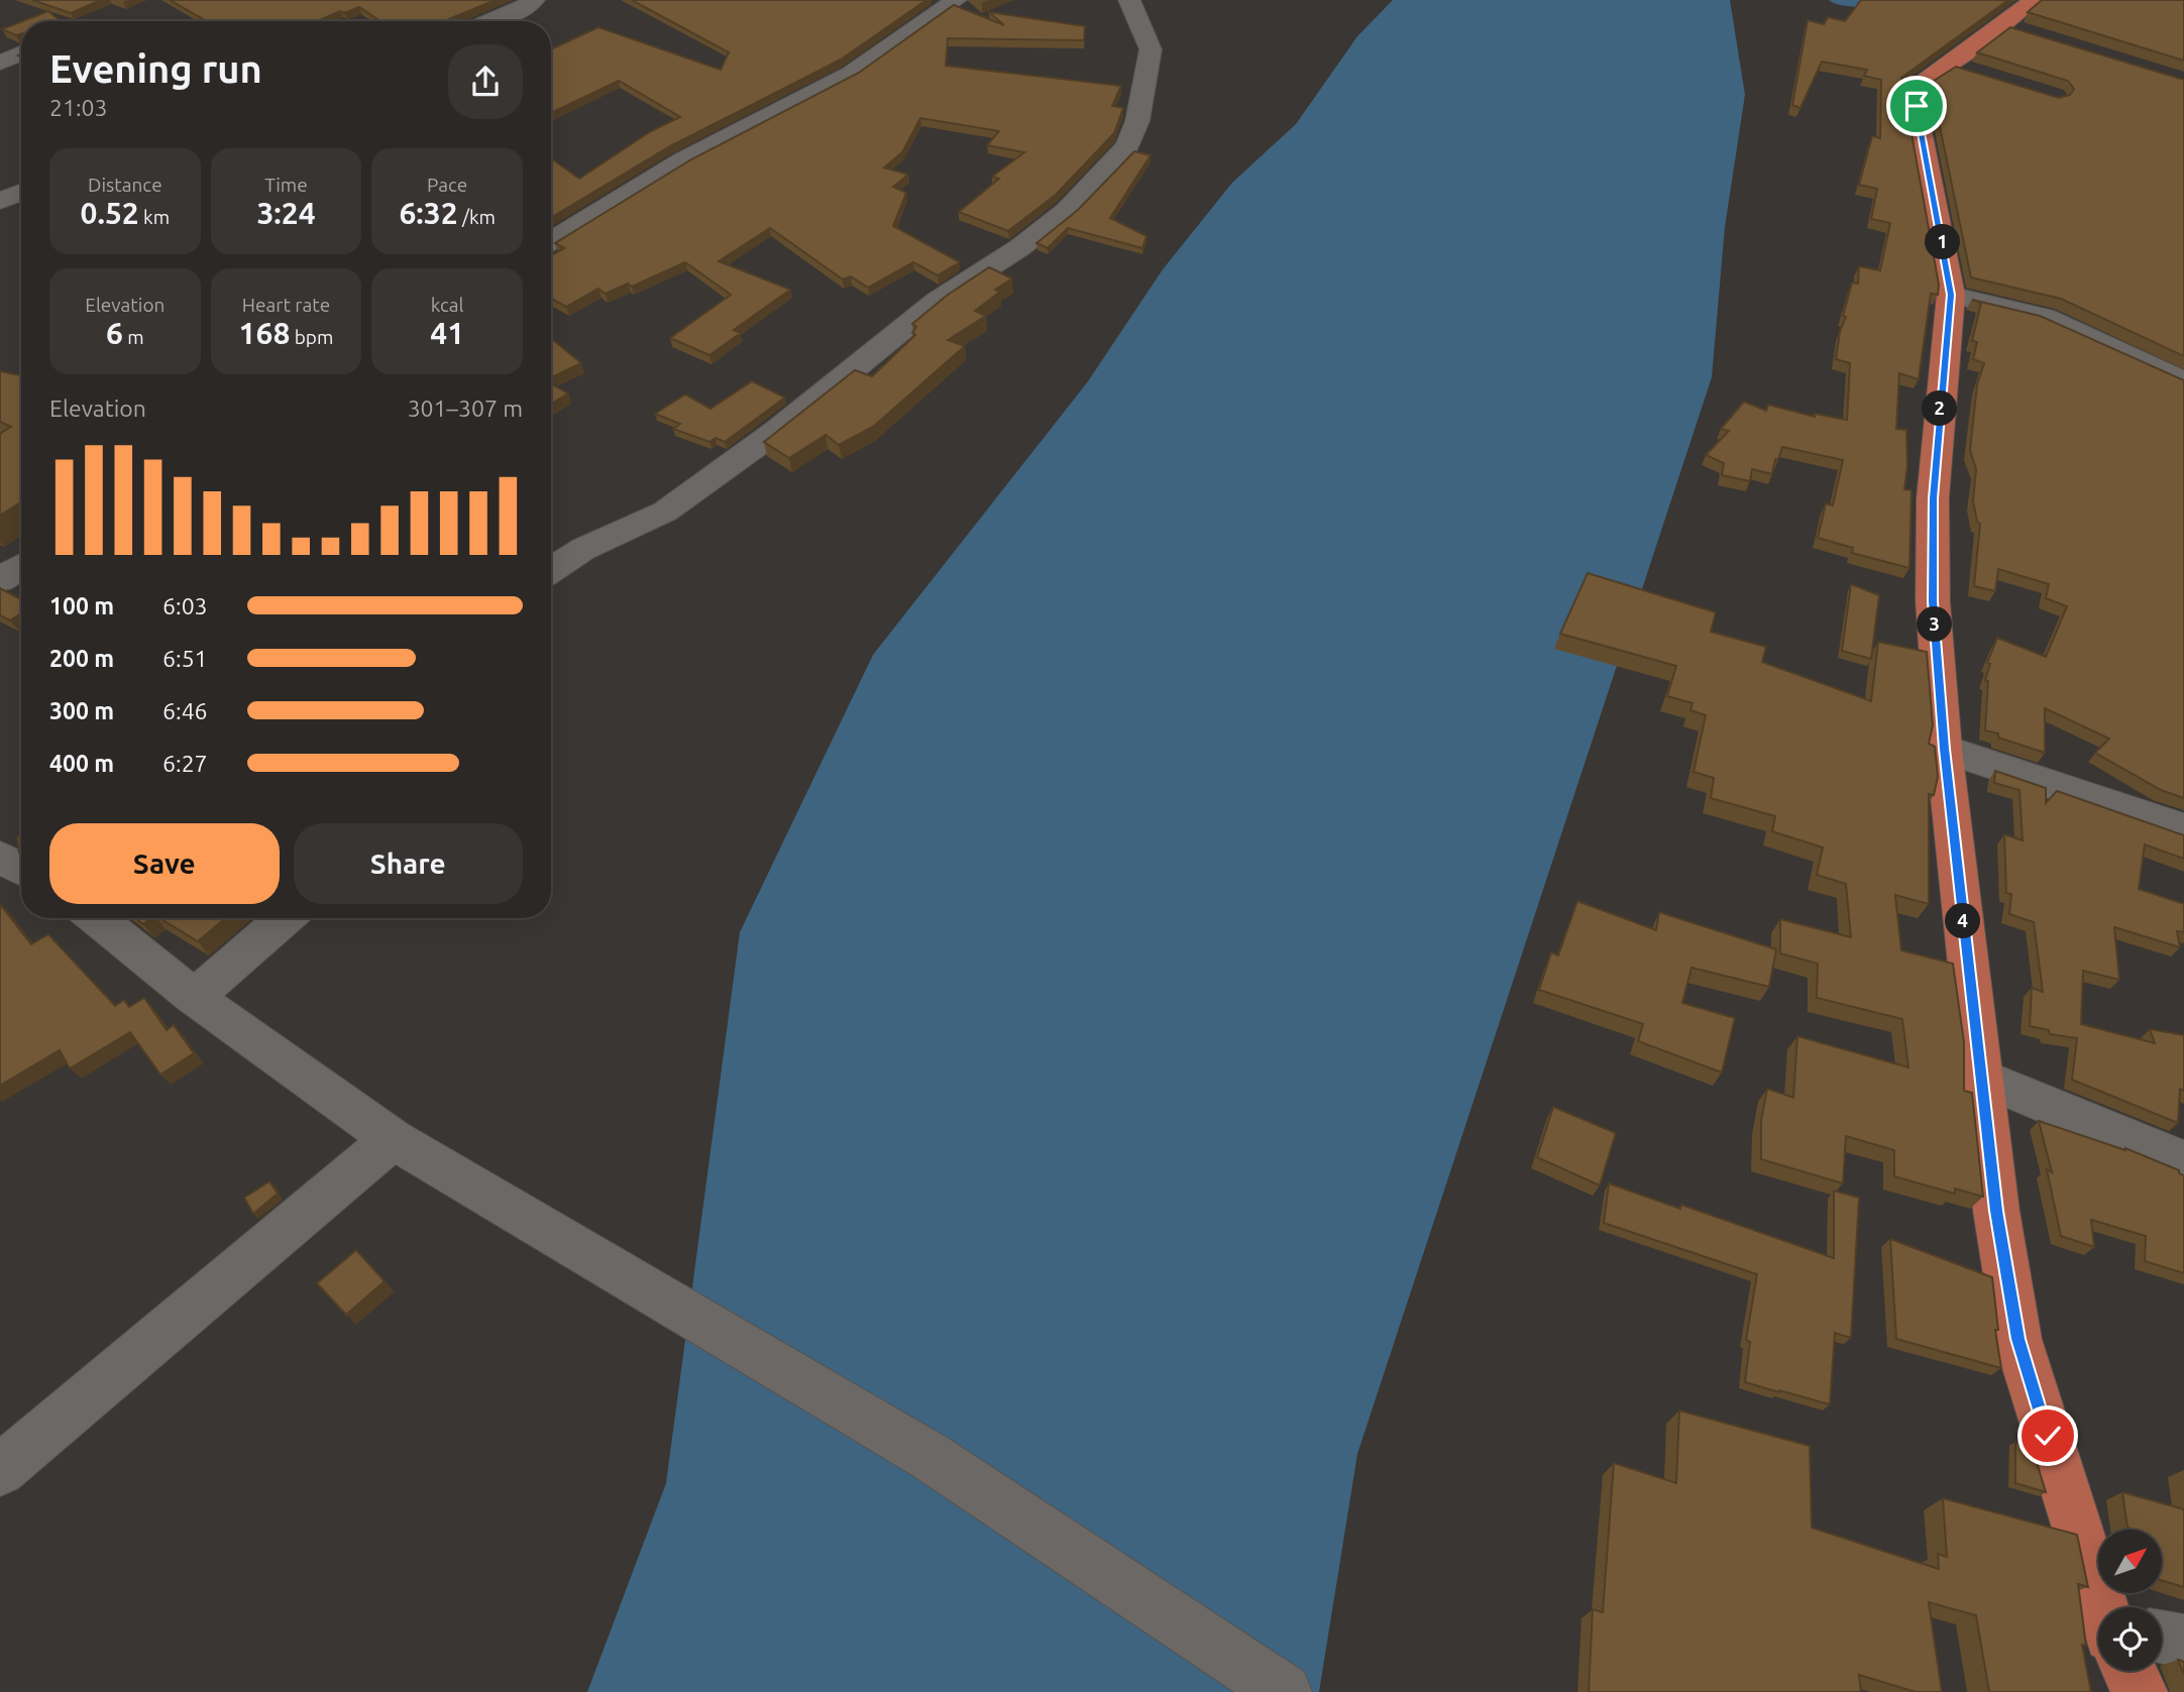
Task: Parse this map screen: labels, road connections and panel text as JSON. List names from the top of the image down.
{
  "north": "top right",
  "page": {
    "heading": ["Evening run", "21:03"],
    "stats": [
      ["Distance", "0.52 km"],
      ["Time", "3:24"],
      ["Pace", "6:32 /km"],
      ["Elevation", "6 m"],
      ["Heart rate", "168 bpm"],
      ["kcal", "41"]
    ],
    "pins": [
      "1",
      "2",
      "3",
      "4"
    ],
    "chart": ["Elevation", "301–307 m"],
    "list": [
      {
        "name": "100 m",
        "note": "6:03"
      },
      {
        "name": "200 m",
        "note": "6:51"
      },
      {
        "name": "300 m",
        "note": "6:46"
      },
      {
        "name": "400 m",
        "note": "6:27"
      }
    ],
    "buttons": ["Save", "Share"]
  }
}
